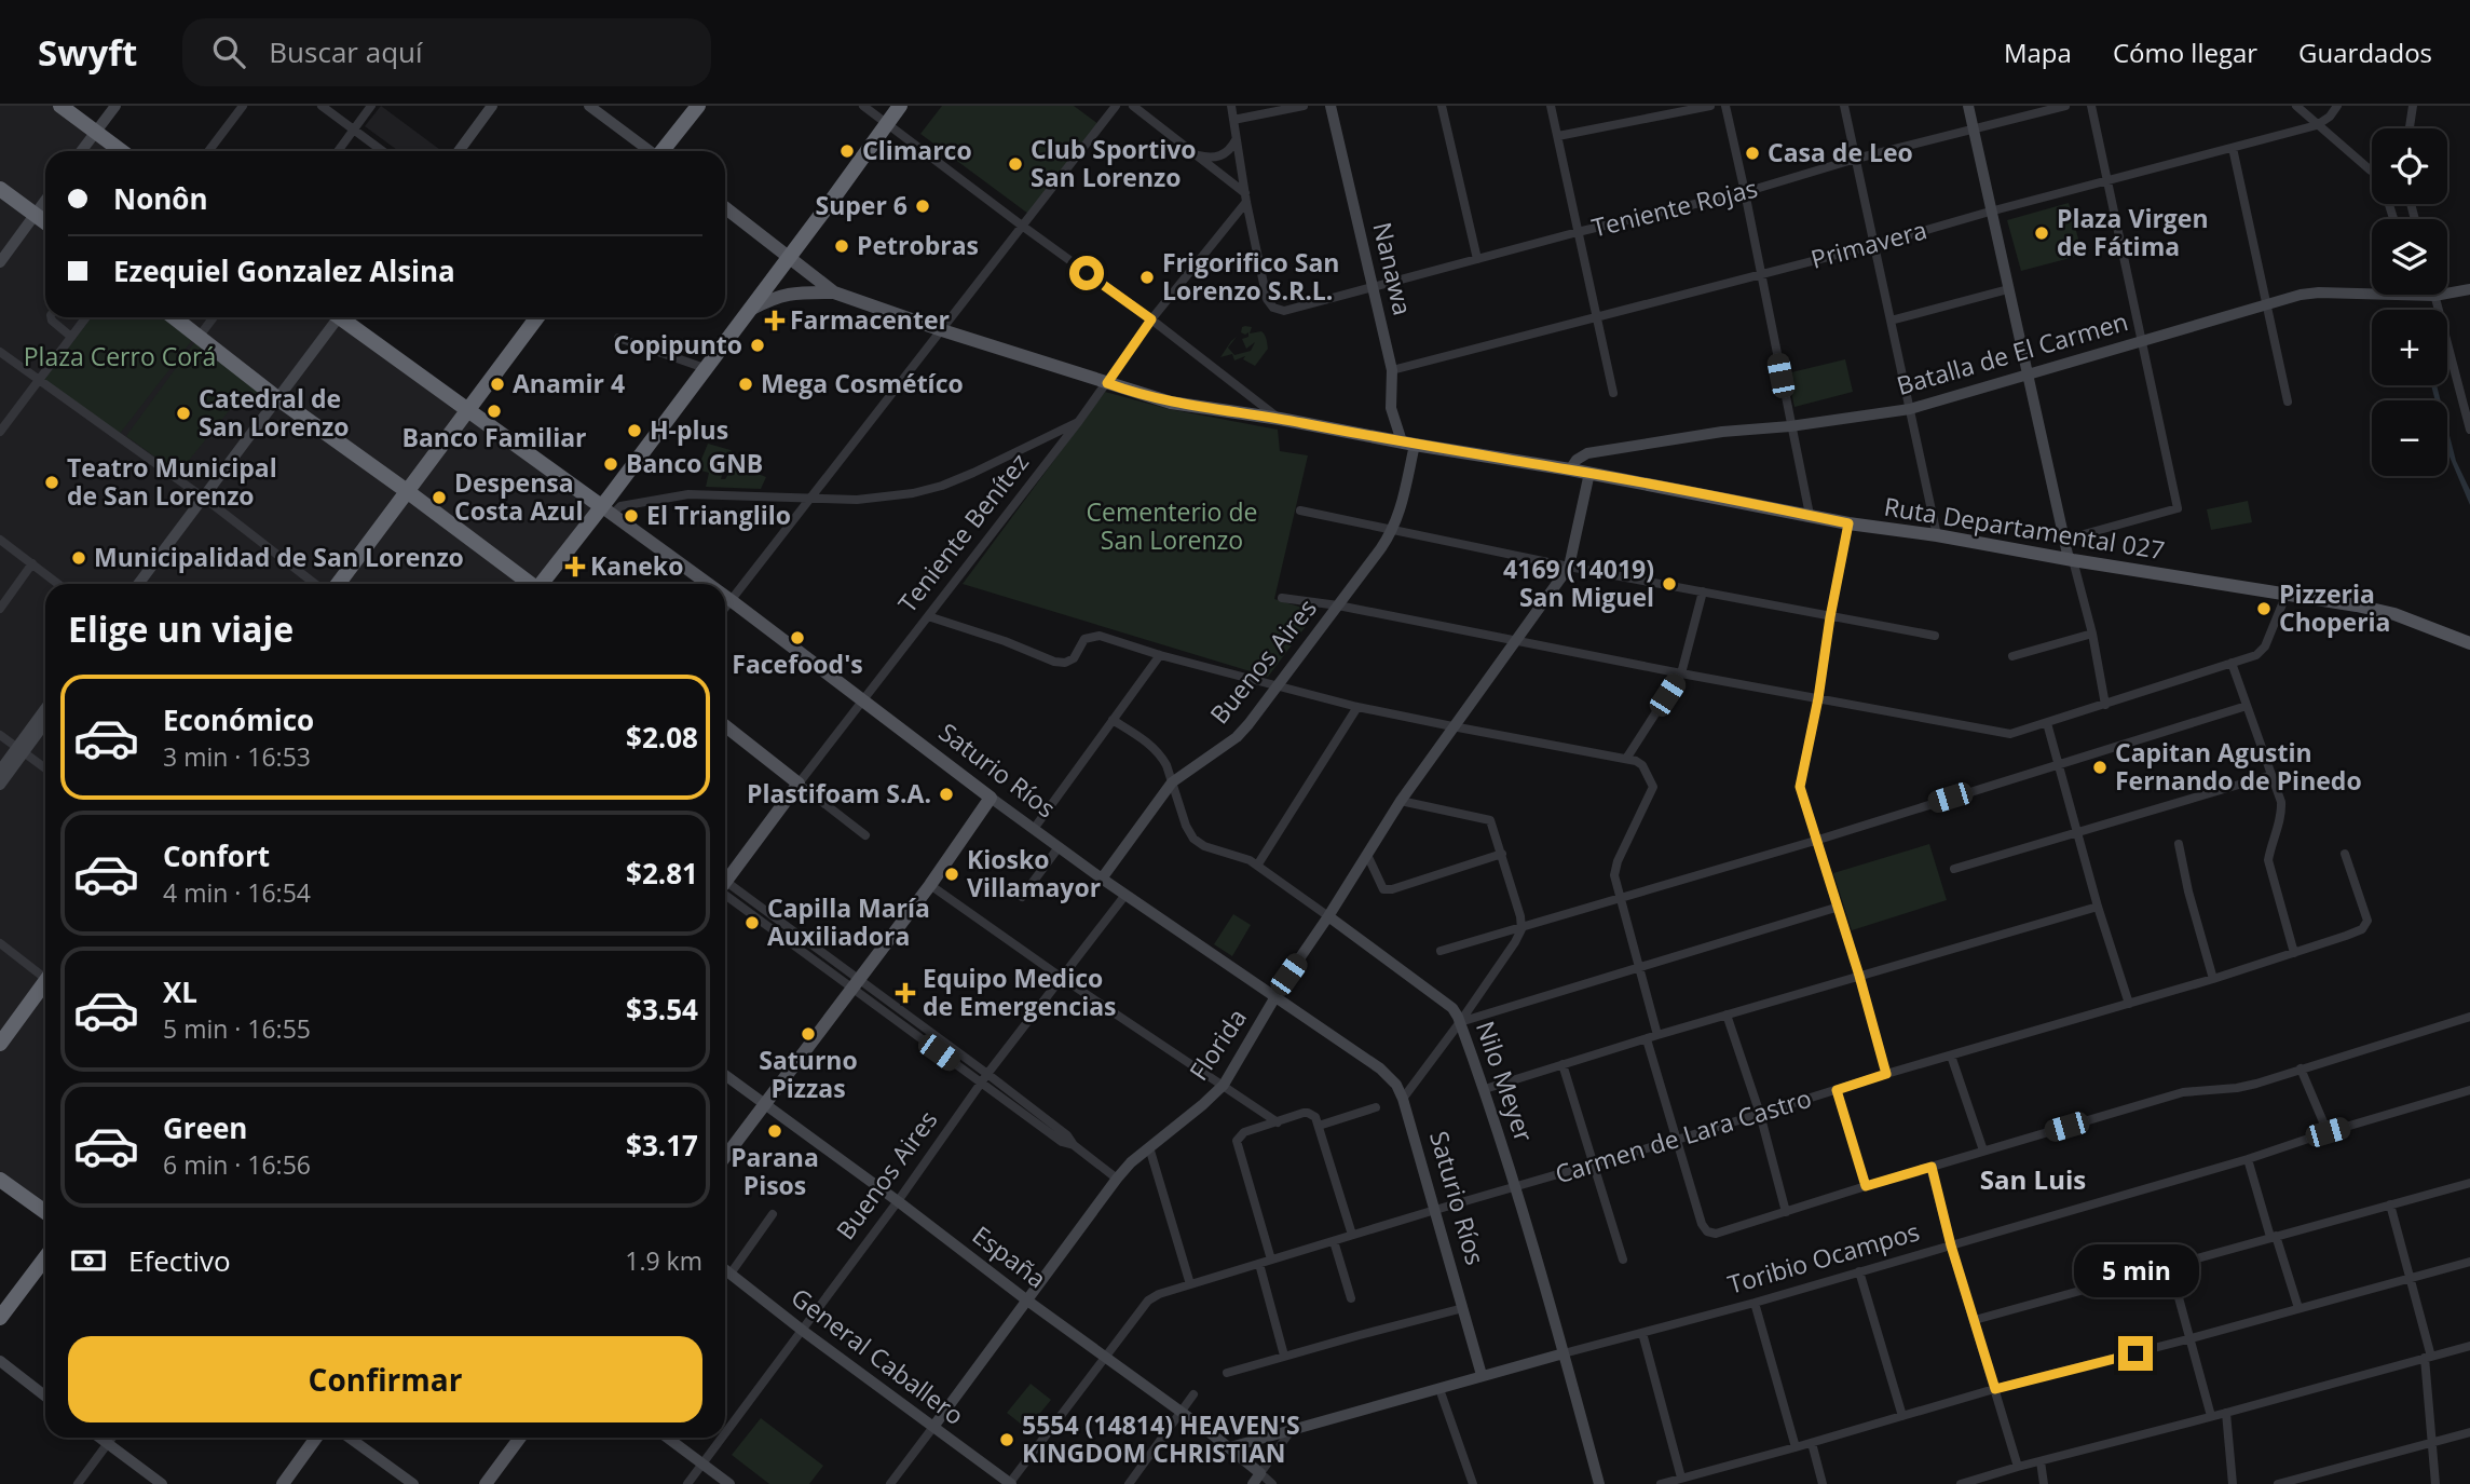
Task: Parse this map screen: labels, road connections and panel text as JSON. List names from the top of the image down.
{
  "streets": {
    "highway": ["Saturio Ríos"],
    "main road": ["Ruta Departamental 027", "Teniente Benítez"],
    "street": [
      "Teniente Rojas",
      "Primavera",
      "Nanawa",
      "Batalla de El Carmen",
      "Buenos Aires",
      "Florida",
      "Nilo Meyer",
      "Carmen de Lara Castro",
      "España",
      "Toribio Ocampos",
      "General Caballero"
    ]
  },
  "crossings": [
    ["Teniente Rojas", "Nanawa"],
    ["Teniente Rojas", "Teniente Benítez"],
    ["Primavera", "Nanawa"],
    ["Nanawa", "Ruta Departamental 027"],
    ["Nanawa", "Buenos Aires"],
    ["Batalla de El Carmen", "Ruta Departamental 027"],
    ["Ruta Departamental 027", "Teniente Benítez"],
    ["Ruta Departamental 027", "Buenos Aires"],
    ["Ruta Departamental 027", "Florida"],
    ["Teniente Benítez", "Saturio Ríos"],
    ["Buenos Aires", "Saturio Ríos"],
    ["Buenos Aires", "Nilo Meyer"],
    ["Buenos Aires", "España"],
    ["Buenos Aires", "General Caballero"],
    ["Saturio Ríos", "Florida"],
    ["Saturio Ríos", "Carmen de Lara Castro"],
    ["Saturio Ríos", "Toribio Ocampos"],
    ["Florida", "Nilo Meyer"],
    ["Florida", "España"],
    ["Florida", "General Caballero"],
    ["Nilo Meyer", "Carmen de Lara Castro"],
    ["Nilo Meyer", "Toribio Ocampos"],
    ["Carmen de Lara Castro", "España"],
    ["Carmen de Lara Castro", "General Caballero"],
    ["España", "Toribio Ocampos"]
  ],
  "districts": ["San Luis"],
  "parks": ["Plaza Cerro Corá", "Cementerio de San Lorenzo"],
  "places": {
    "other": [
      "Climarco",
      "Casa de Leo",
      "Club Sportivo San Lorenzo",
      "Super 6",
      "Plaza Virgen de Fátima",
      "Petrobras",
      "Frigorifico San Lorenzo S.R.L.",
      "Copipunto",
      "Anamir 4",
      "Mega Cosmétíco",
      "Banco Familiar",
      "Catedral de San Lorenzo",
      "H-plus",
      "Banco GNB",
      "Teatro Municipal de San Lorenzo",
      "Despensa Costa Azul",
      "El Trianglilo",
      "Municipalidad de San Lorenzo",
      "4169 (14019) San Miguel",
      "Pizzeria Choperia",
      "Facefood's",
      "Capitan Agustin Fernando de Pinedo",
      "Plastifoam S.A.",
      "Kiosko Villamayor",
      "Capilla María Auxiliadora",
      "Saturno Pizzas",
      "Parana Pisos",
      "5554 (14814) HEAVEN'S KINGDOM CHRISTIAN"
    ],
    "health": ["Farmacenter", "Kaneko", "Equipo Medico de Emergencias"]
  },
  "page": {
    "header": "Swyft",
    "search": "Buscar aquí",
    "nav": ["Mapa", "Cómo llegar", "Guardados"],
    "map_buttons": ["+", "−"],
    "banner": ["Nonôn", "Ezequiel Gonzalez Alsina"],
    "heading": "Elige un viaje",
    "list": [
      {
        "name": "Económico",
        "note": "3 min · 16:53",
        "value": "$2.08"
      },
      {
        "name": "Confort",
        "note": "4 min · 16:54",
        "value": "$2.81"
      },
      {
        "name": "XL",
        "note": "5 min · 16:55",
        "value": "$3.54"
      },
      {
        "name": "Green",
        "note": "6 min · 16:56",
        "value": "$3.17"
      }
    ],
    "pay": ["Efectivo", "1.9 km"],
    "bubble": "5 min",
    "buttons": "Confirmar"
  }
}
